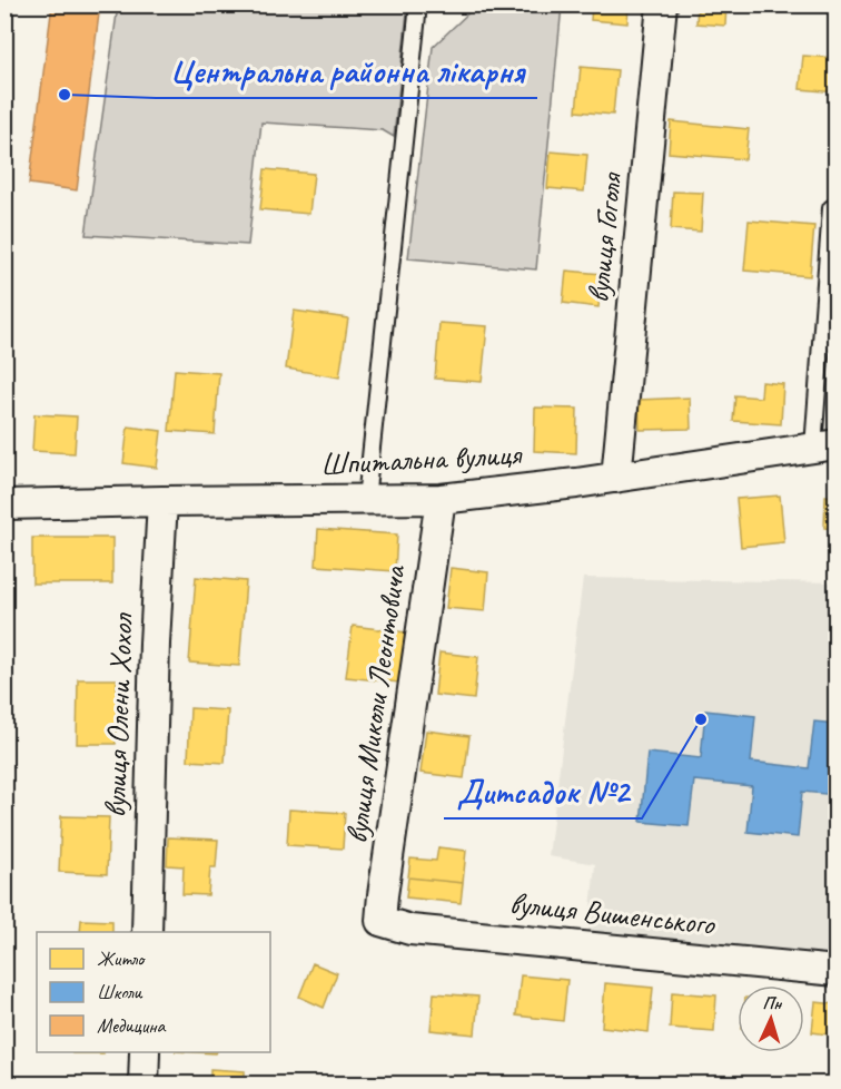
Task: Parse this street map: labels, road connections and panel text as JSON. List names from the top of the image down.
{
  "streets": {
    "street": [
      "вулиця Гоголя",
      "Шпитальна вулиця",
      "вулиця Миколи Леонтовича",
      "вулиця Олени Хохол",
      "вулиця Вишенського"
    ]
  },
  "crossings": [
    ["вулиця Гоголя", "Шпитальна вулиця"],
    ["Шпитальна вулиця", "вулиця Миколи Леонтовича"],
    ["Шпитальна вулиця", "вулиця Олени Хохол"],
    ["вулиця Миколи Леонтовича", "вулиця Вишенського"]
  ],
  "places": ["Центральна районна лікарня", "Дитсадок №2"],
  "legend": ["Житло", "Школи", "Медицина"],
  "north": "top"
}
